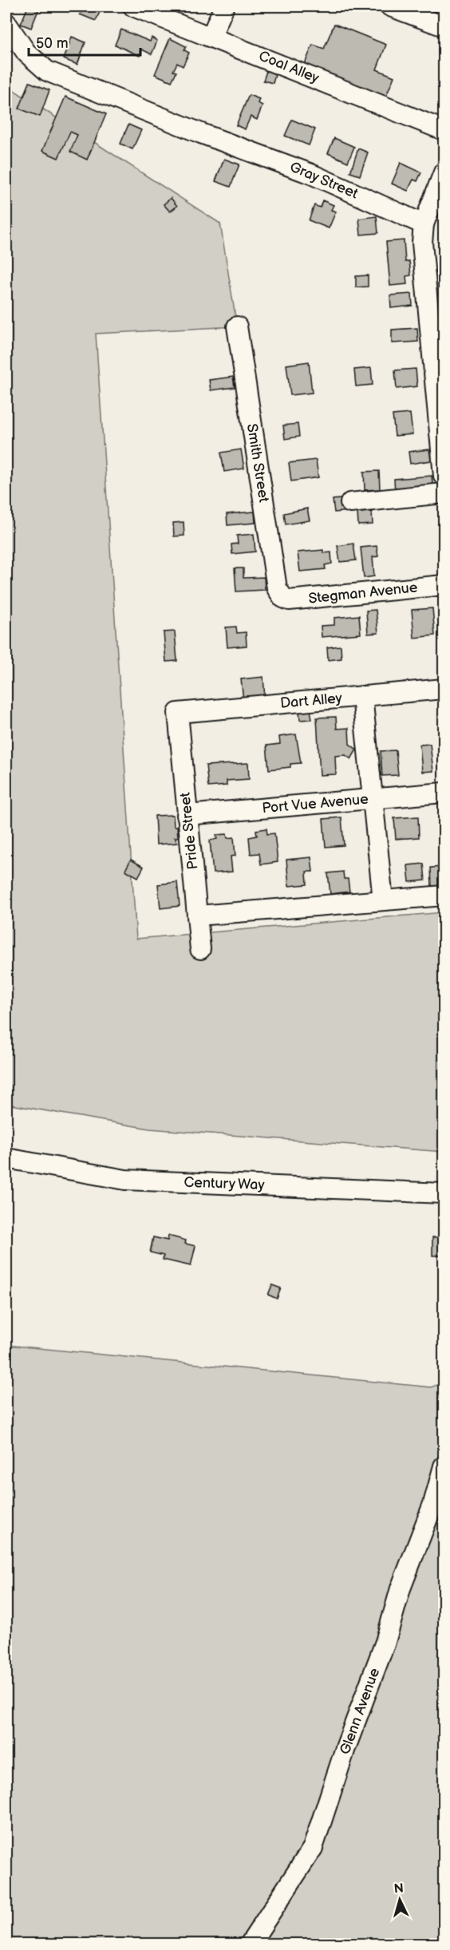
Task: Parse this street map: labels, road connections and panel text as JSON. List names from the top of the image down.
{
  "streets": {
    "street": [
      "Coal Alley",
      "Gray Street",
      "Smith Street",
      "Stegman Avenue",
      "Dart Alley",
      "Port Vue Avenue",
      "Pride Street",
      "Century Way",
      "Glenn Avenue"
    ]
  },
  "crossings": [
    ["Smith Street", "Stegman Avenue"],
    ["Dart Alley", "Pride Street"],
    ["Port Vue Avenue", "Pride Street"]
  ],
  "scale_bar": "50 m",
  "north": "top"
}
